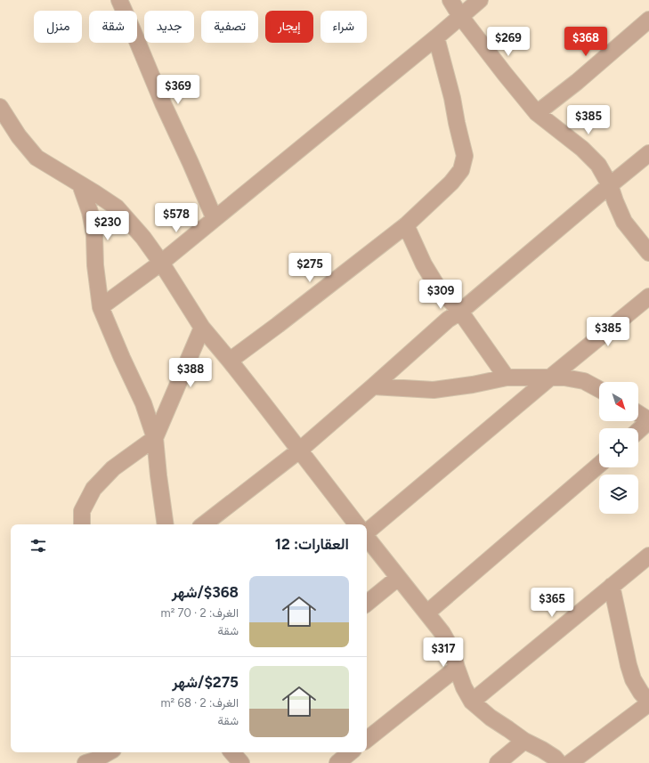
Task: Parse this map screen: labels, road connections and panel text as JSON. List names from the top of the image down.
{
  "north": "bottom right",
  "page": {
    "chip": [
      "شراء",
      "إيجار",
      "تصفية",
      "جديد",
      "شقة",
      "منزل"
    ],
    "price": [
      "$269",
      "$368",
      "$369",
      "$385",
      "$578",
      "$230",
      "$275",
      "$309",
      "$385",
      "$388",
      "$365",
      "$317"
    ],
    "heading": "العقارات: 12",
    "list": [
      {
        "name": "$368/شهر",
        "note": "الغرف: 2 · 70 m² · شقة"
      },
      {
        "name": "$275/شهر",
        "note": "الغرف: 2 · 68 m² · شقة"
      }
    ]
  }
}
